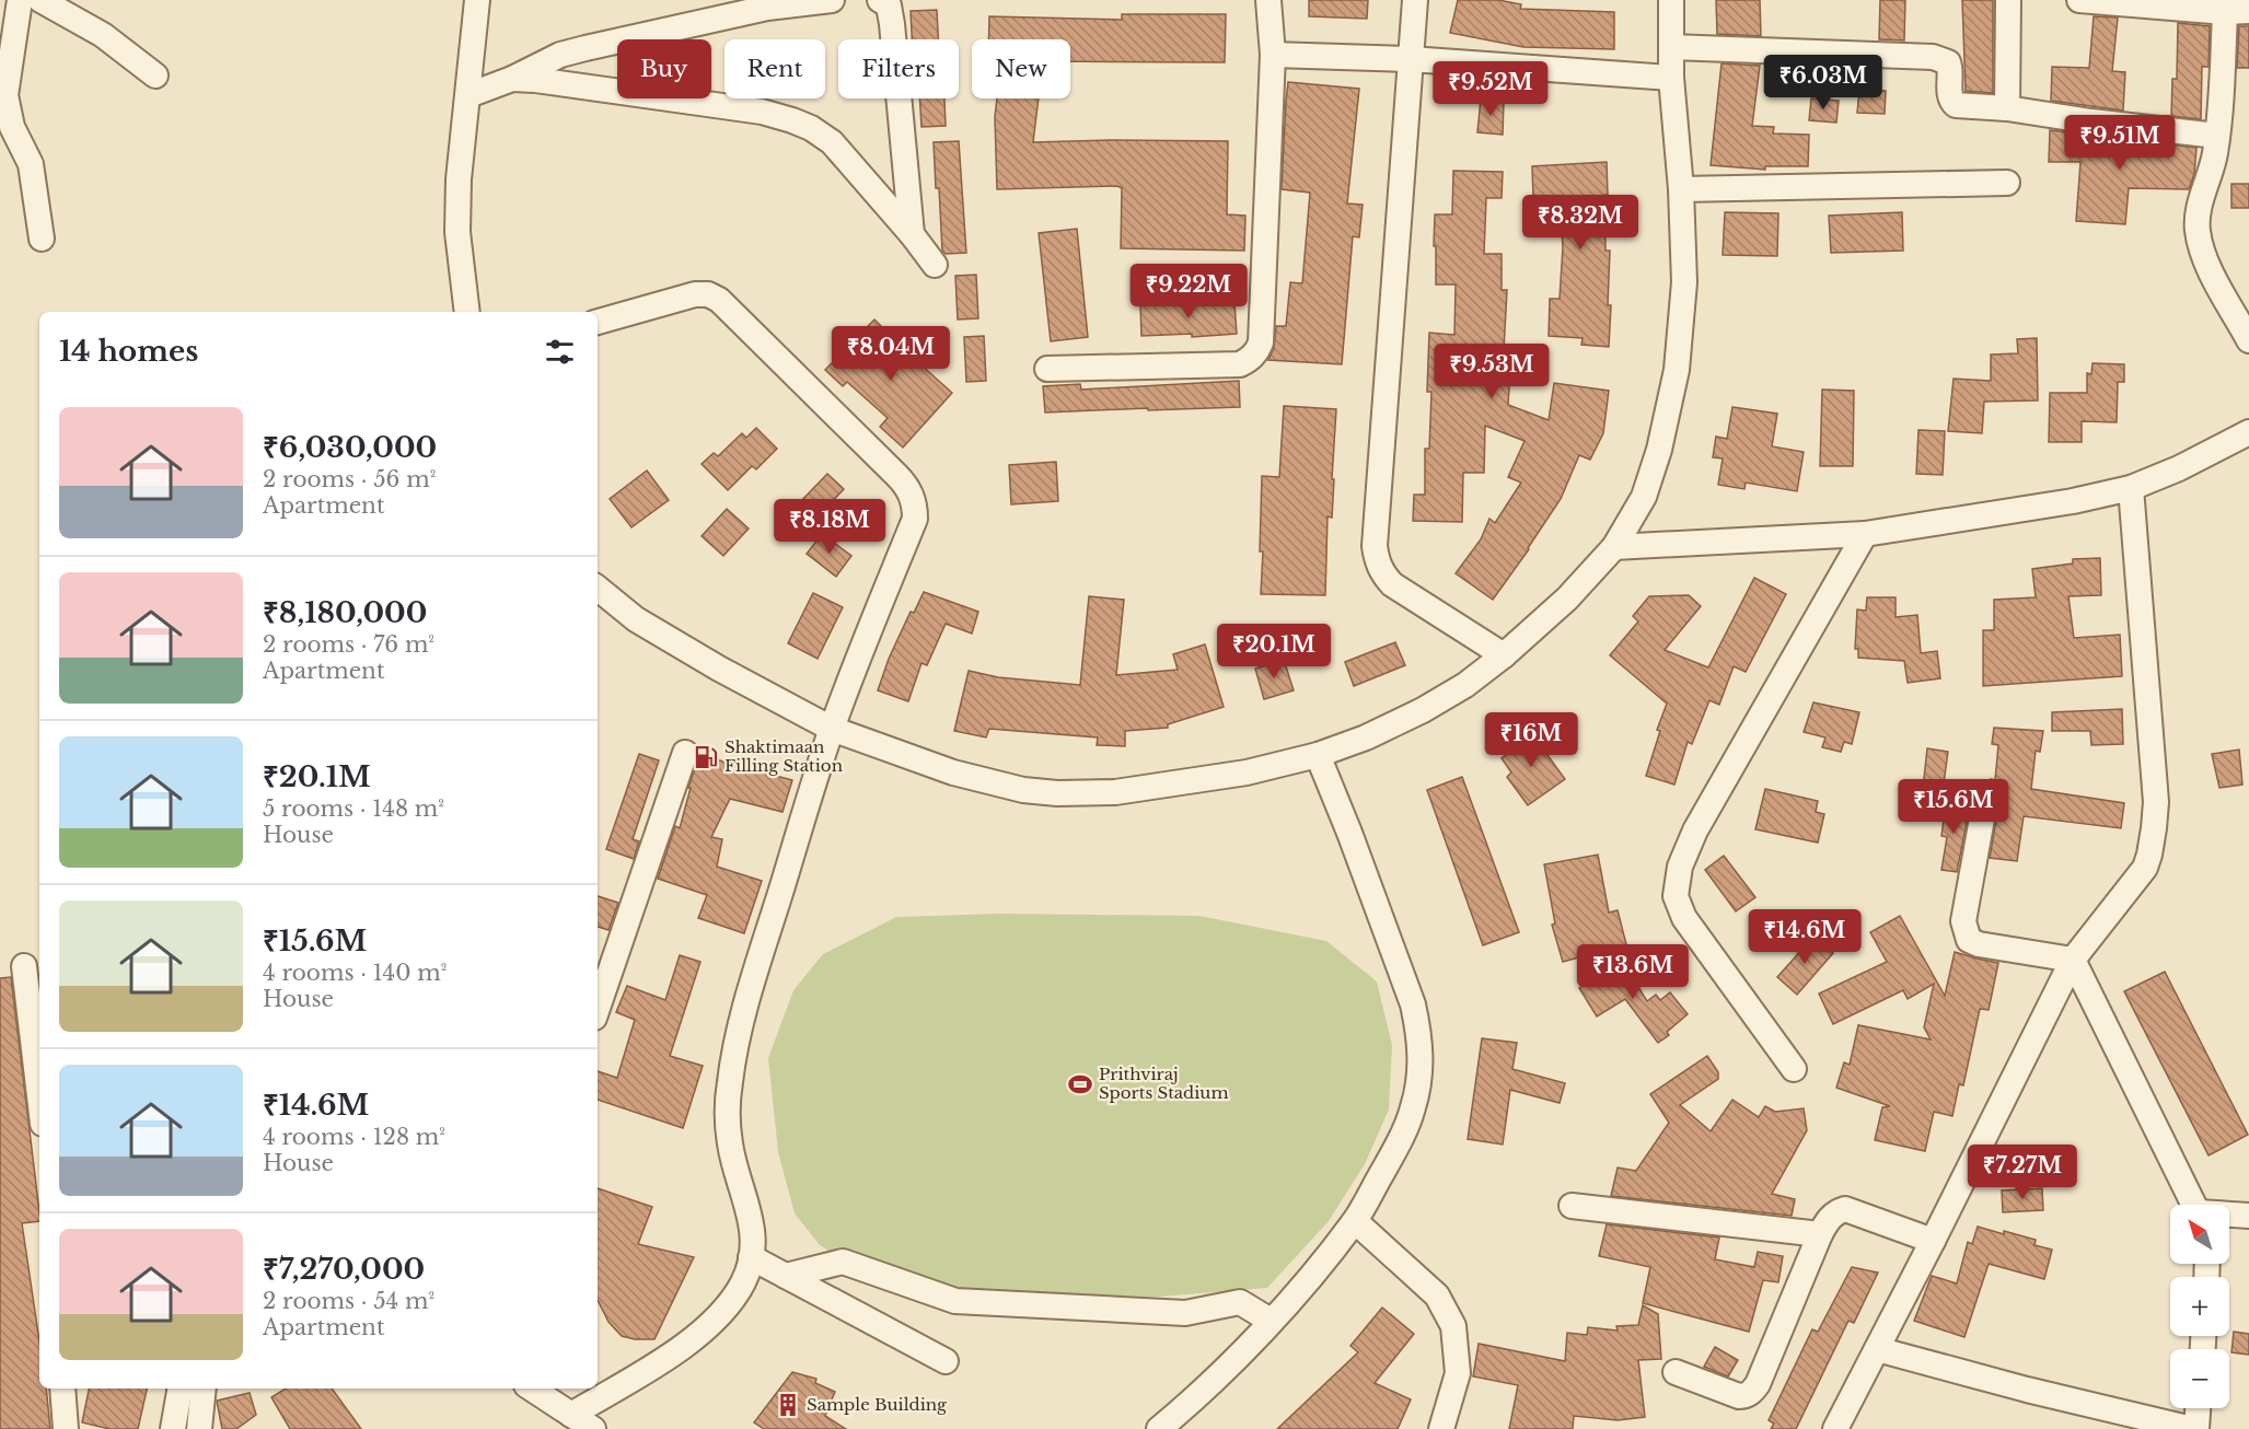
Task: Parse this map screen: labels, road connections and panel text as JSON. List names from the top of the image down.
{
  "places": {
    "fuel station": ["Shaktimaan Filling Station"],
    "sports": ["Prithviraj Sports Stadium"],
    "building": ["Sample Building"]
  },
  "north": "top left",
  "page": {
    "chip": [
      "Buy",
      "Rent",
      "Filters",
      "New"
    ],
    "price": [
      "₹6.03M",
      "₹9.52M",
      "₹9.51M",
      "₹8.32M",
      "₹9.22M",
      "₹8.04M",
      "₹9.53M",
      "₹8.18M",
      "₹20.1M",
      "₹16M",
      "₹15.6M",
      "₹14.6M",
      "₹13.6M",
      "₹7.27M"
    ],
    "heading": "14 homes",
    "list": [
      {
        "name": "₹6,030,000",
        "note": "2 rooms · 56 m² · Apartment"
      },
      {
        "name": "₹8,180,000",
        "note": "2 rooms · 76 m² · Apartment"
      },
      {
        "name": "₹20.1M",
        "note": "5 rooms · 148 m² · House"
      },
      {
        "name": "₹15.6M",
        "note": "4 rooms · 140 m² · House"
      },
      {
        "name": "₹14.6M",
        "note": "4 rooms · 128 m² · House"
      },
      {
        "name": "₹7,270,000",
        "note": "2 rooms · 54 m² · Apartment"
      }
    ],
    "map_buttons": ["+", "−"]
  }
}
